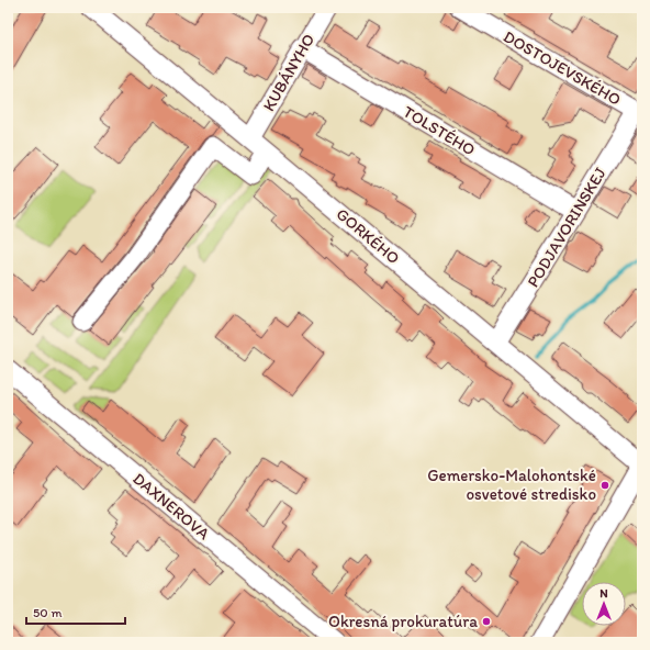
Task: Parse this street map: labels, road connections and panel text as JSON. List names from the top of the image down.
{
  "streets": {
    "street": [
      "DOSTOJEVSKÉHO",
      "KUBÁNYHO",
      "TOLSTÉHO",
      "PODJAVORINSKEJ",
      "GORKÉHO",
      "DAXNEROVA"
    ]
  },
  "crossings": [
    ["DOSTOJEVSKÉHO", "PODJAVORINSKEJ"],
    ["KUBÁNYHO", "TOLSTÉHO"],
    ["KUBÁNYHO", "GORKÉHO"],
    ["TOLSTÉHO", "PODJAVORINSKEJ"],
    ["PODJAVORINSKEJ", "GORKÉHO"]
  ],
  "places": ["Gemersko-Malohontské osvetové stredisko", "Okresná prokuratúra"],
  "scale_bar": "50 m",
  "north": "top"
}
